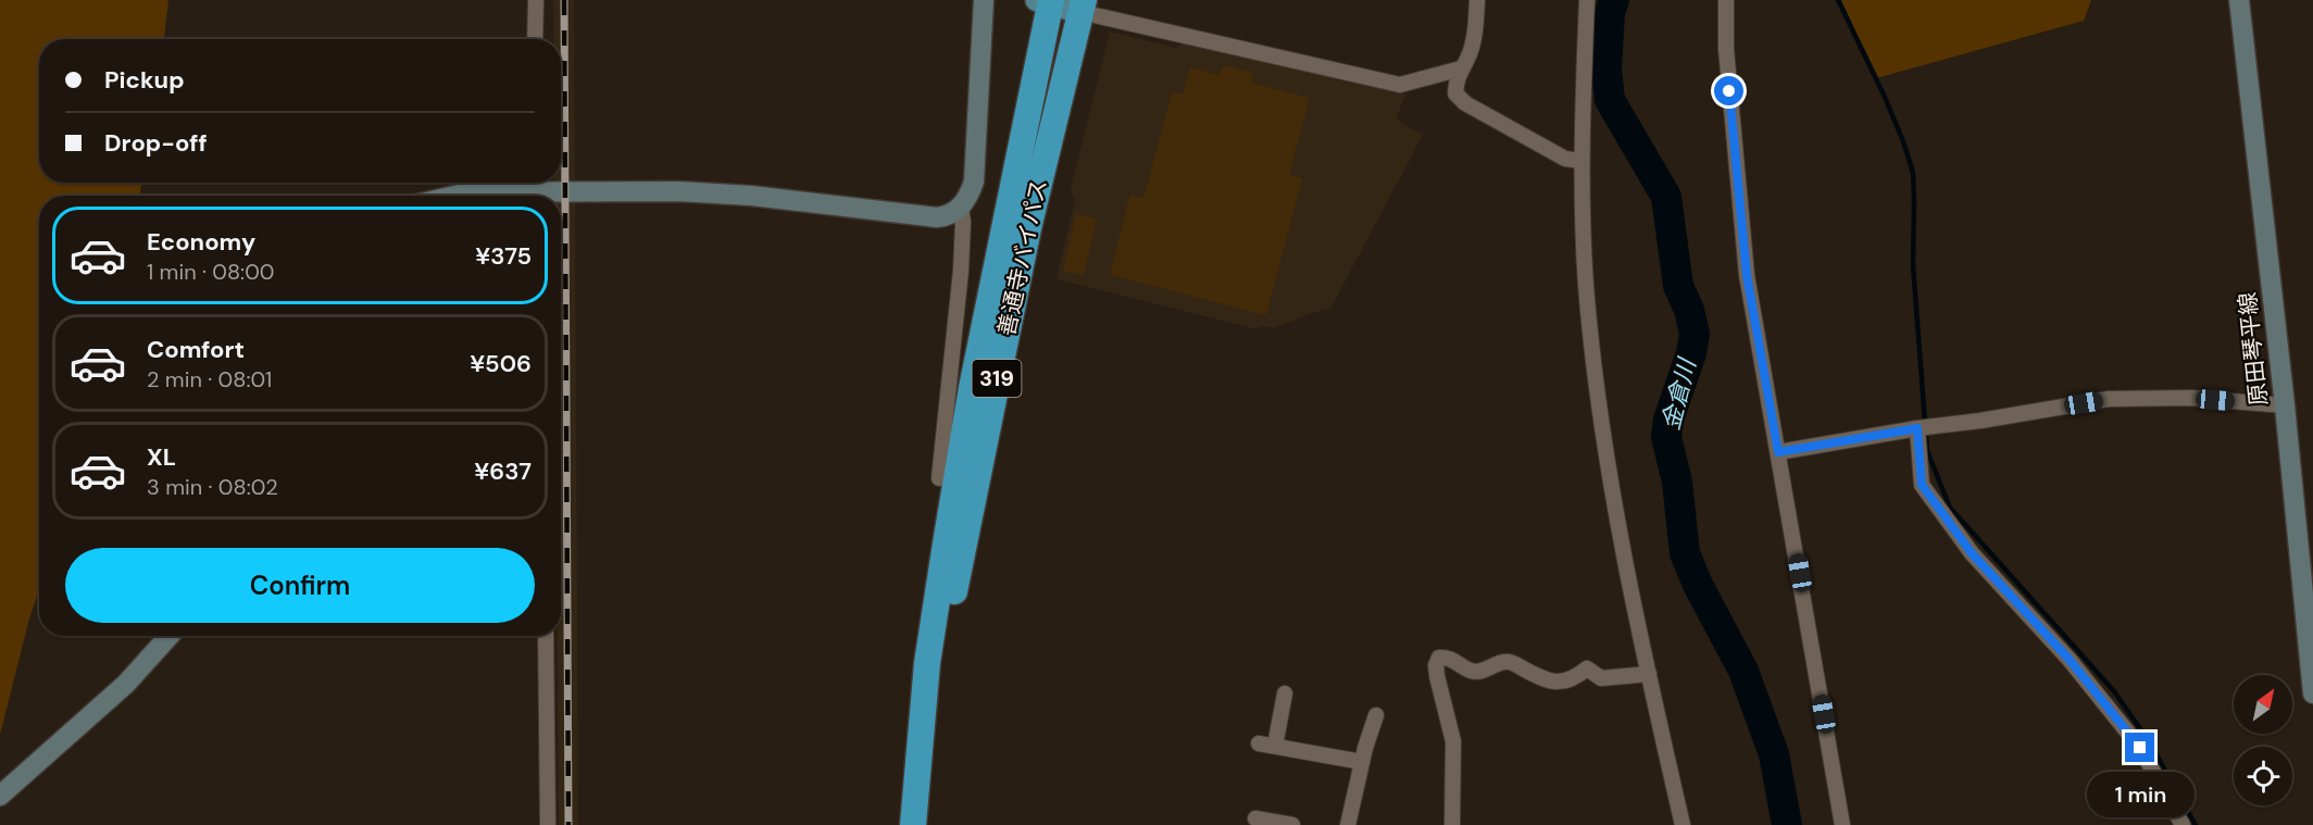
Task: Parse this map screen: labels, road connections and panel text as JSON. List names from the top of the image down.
{
  "streets": {
    "highway": ["善通寺バイパス", "319"],
    "street": ["原田琴平線"]
  },
  "water": ["金倉川"],
  "north": "top right",
  "page": {
    "banner": ["Pickup", "Drop-off"],
    "list": [
      {
        "name": "Economy",
        "note": "1 min · 08:00",
        "value": "¥375"
      },
      {
        "name": "Comfort",
        "note": "2 min · 08:01",
        "value": "¥506"
      },
      {
        "name": "XL",
        "note": "3 min · 08:02",
        "value": "¥637"
      }
    ],
    "buttons": "Confirm",
    "bubble": "1 min"
  }
}
